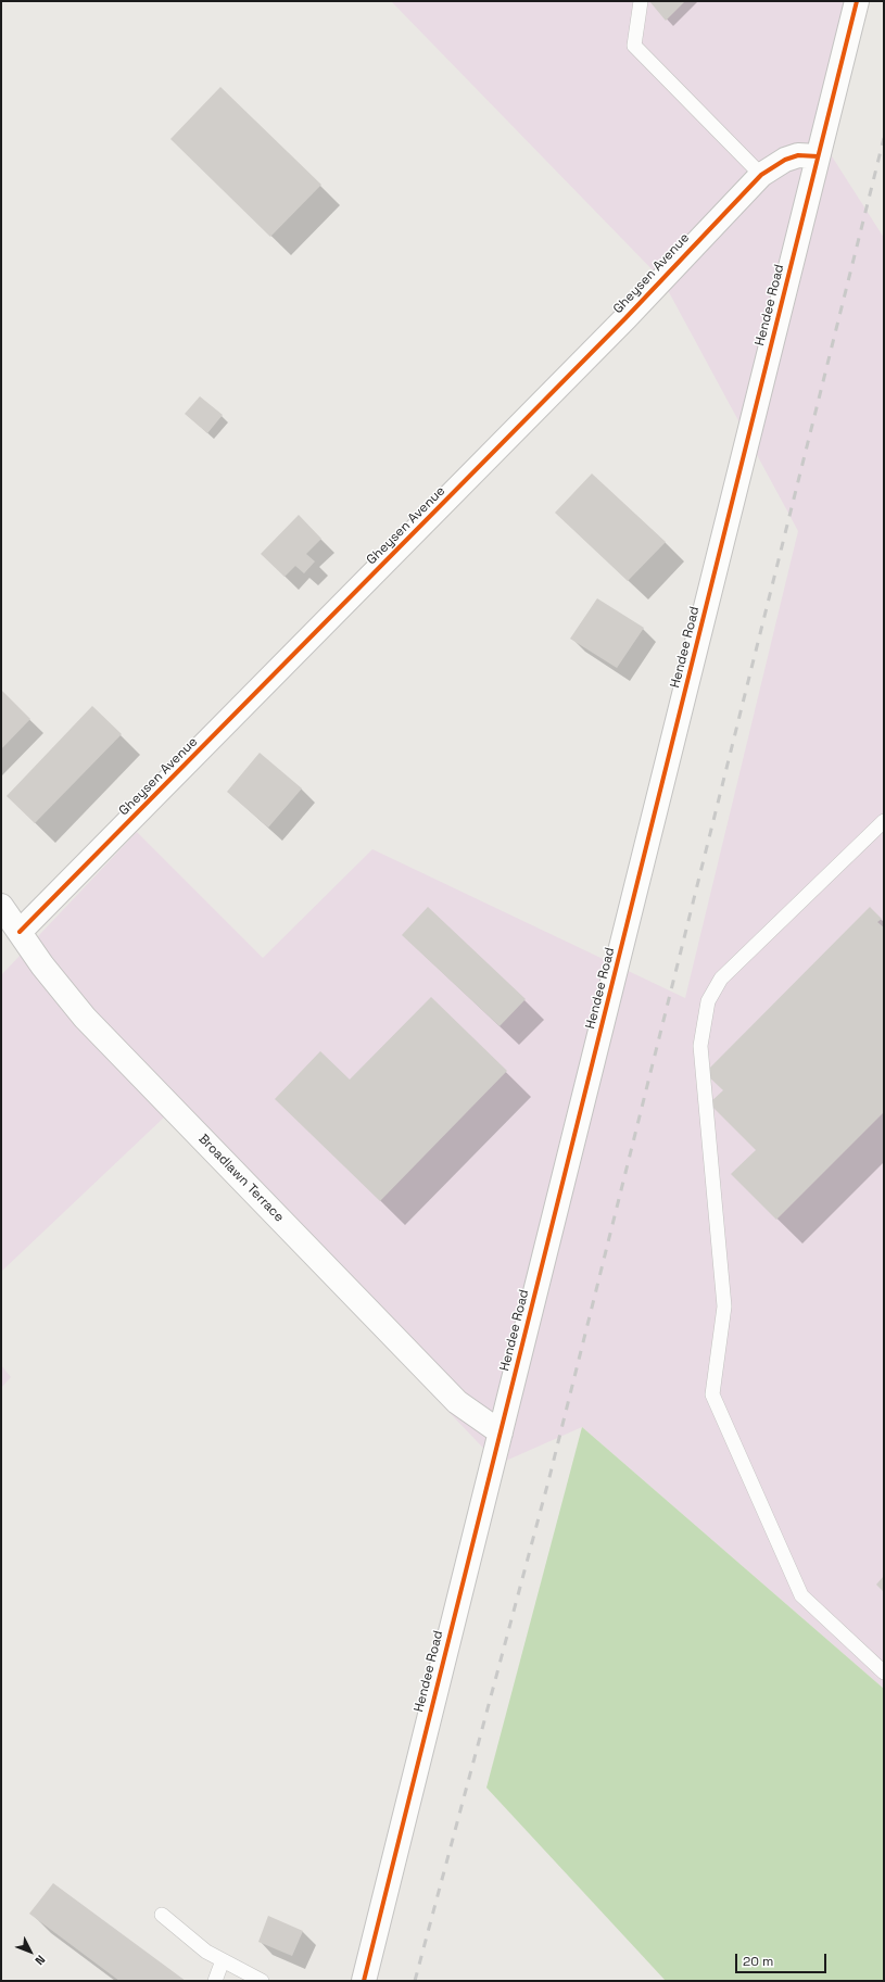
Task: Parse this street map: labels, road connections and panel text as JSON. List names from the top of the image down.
{
  "streets": {
    "street": ["Gheysen Avenue", "Hendee Road", "Broadlawn Terrace"]
  },
  "crossings": [
    ["Gheysen Avenue", "Hendee Road"],
    ["Gheysen Avenue", "Broadlawn Terrace"],
    ["Hendee Road", "Broadlawn Terrace"]
  ],
  "scale_bar": "20 m",
  "north": "bottom right"
}
